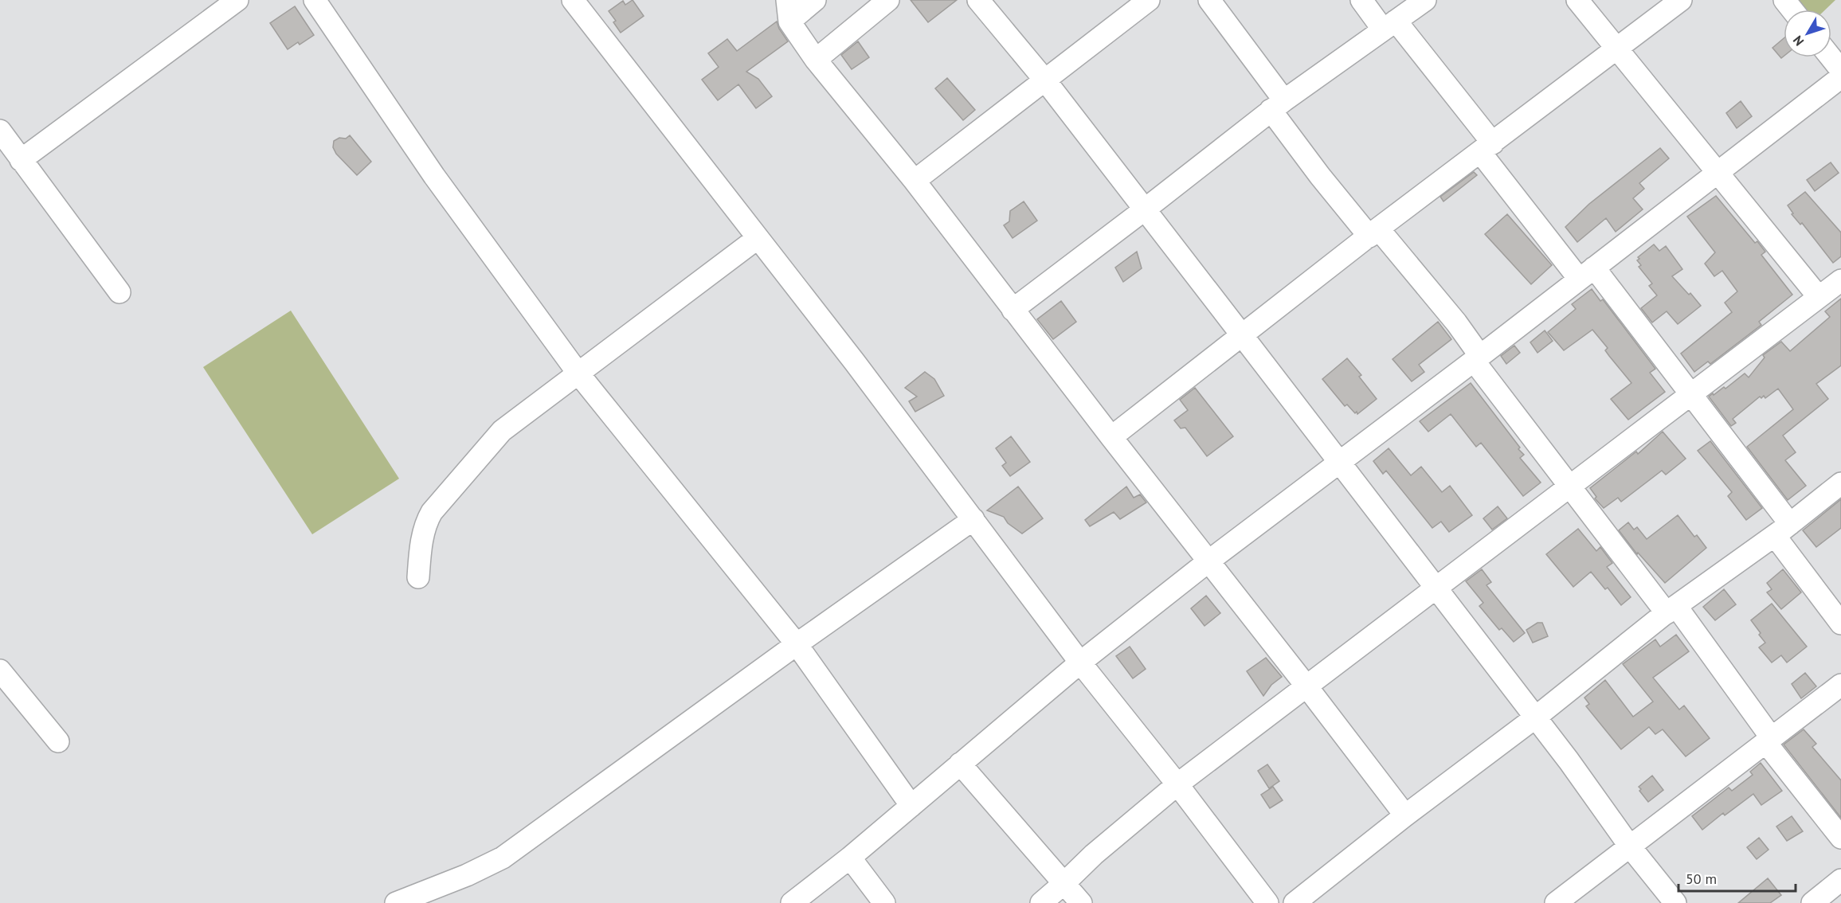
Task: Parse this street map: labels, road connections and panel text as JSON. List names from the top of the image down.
{
  "scale_bar": "50 m",
  "north": "bottom left"
}
